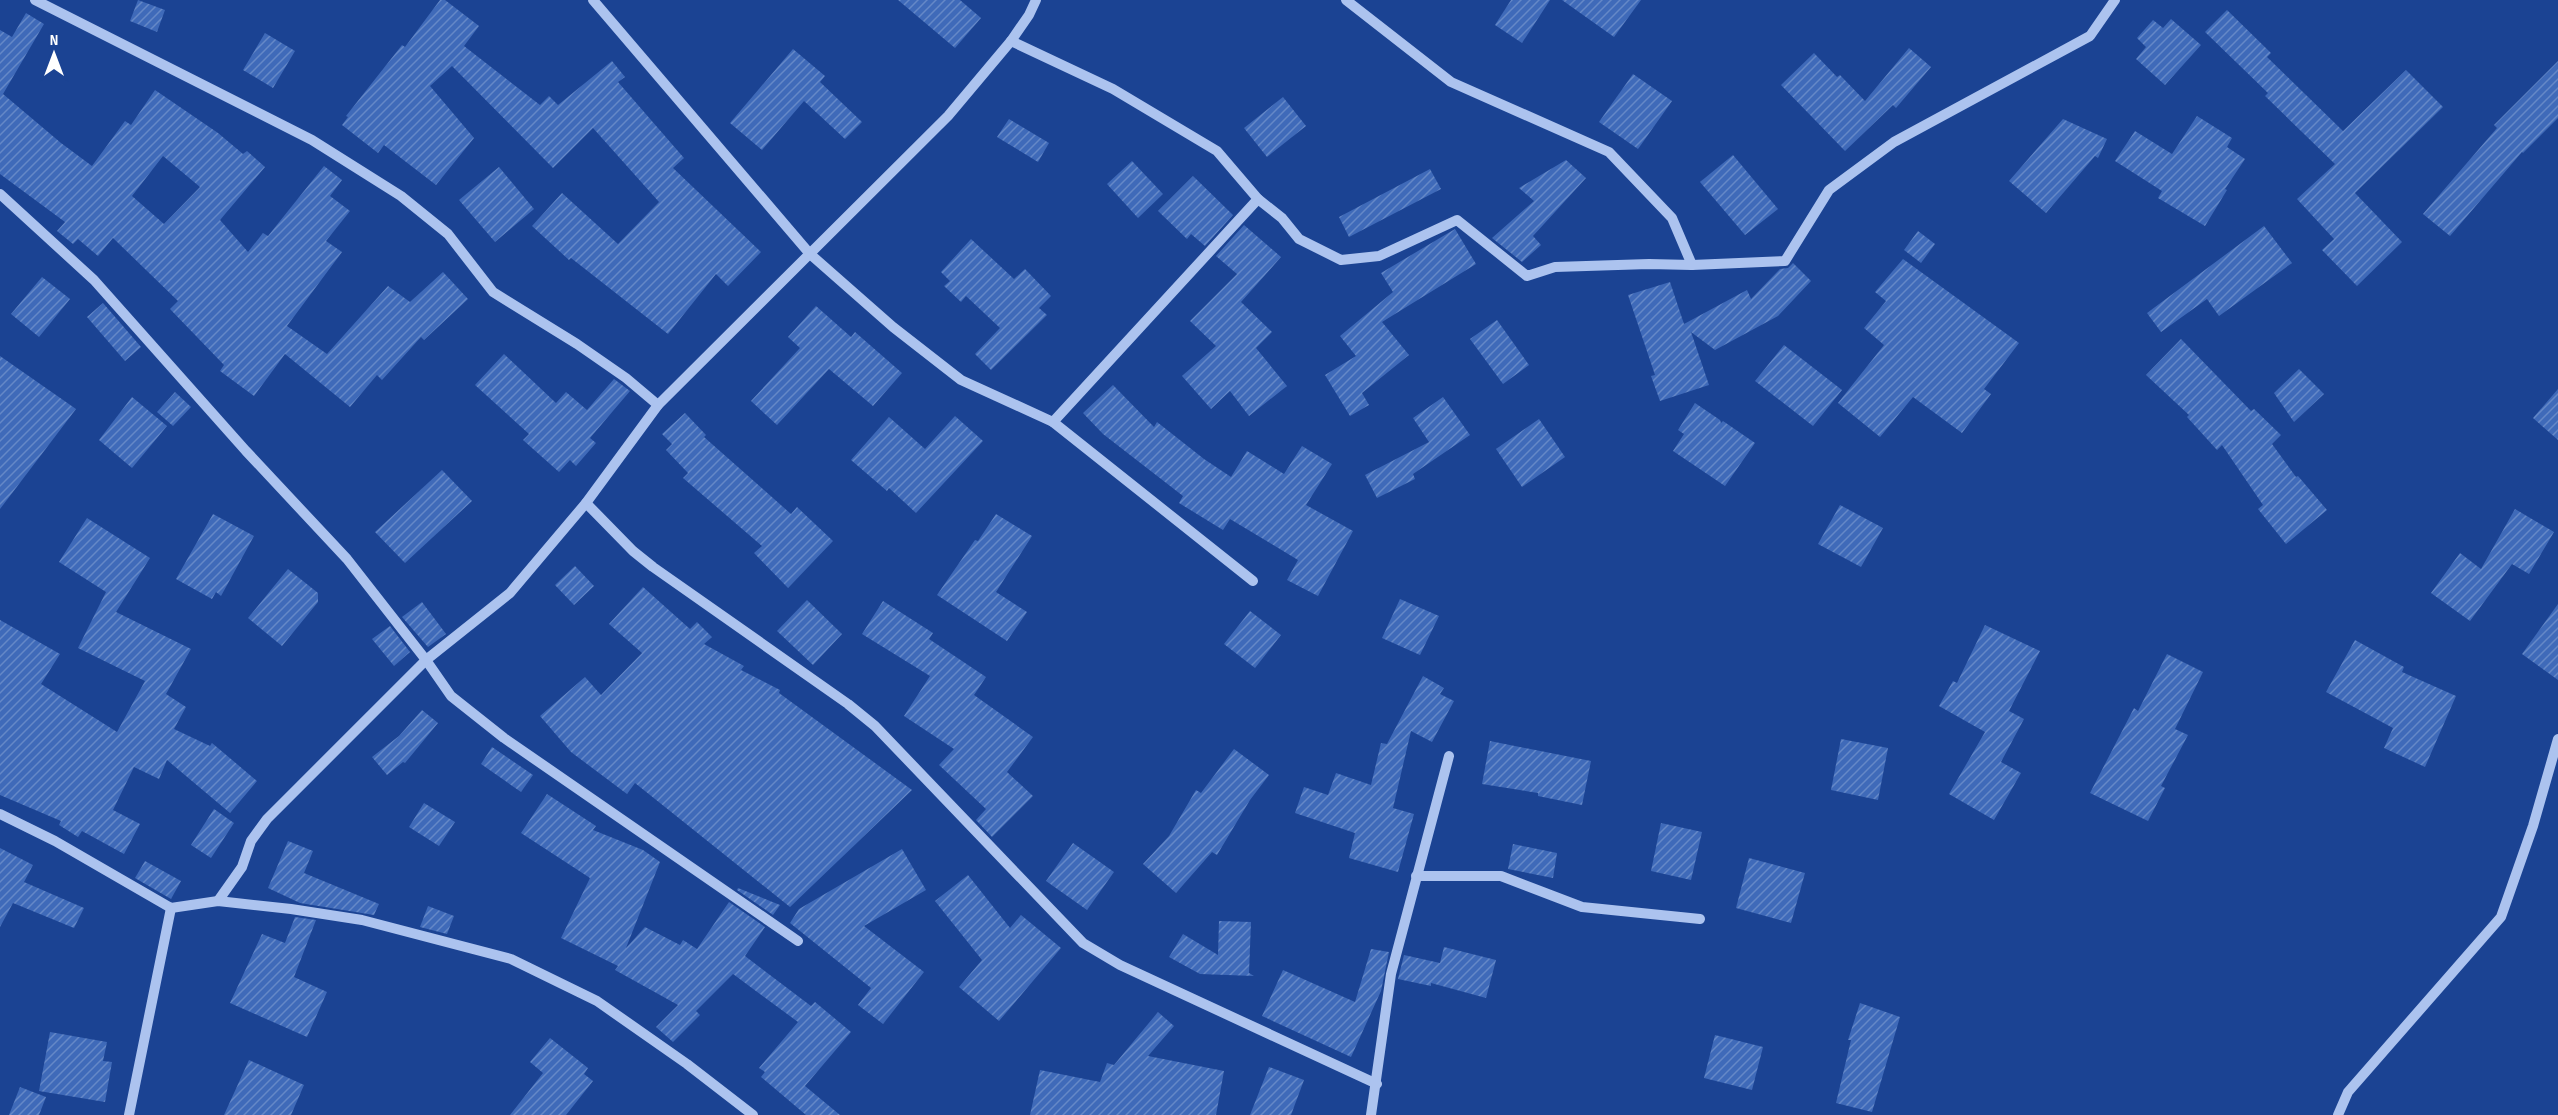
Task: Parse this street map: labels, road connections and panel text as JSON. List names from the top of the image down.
{
  "north": "top"
}
